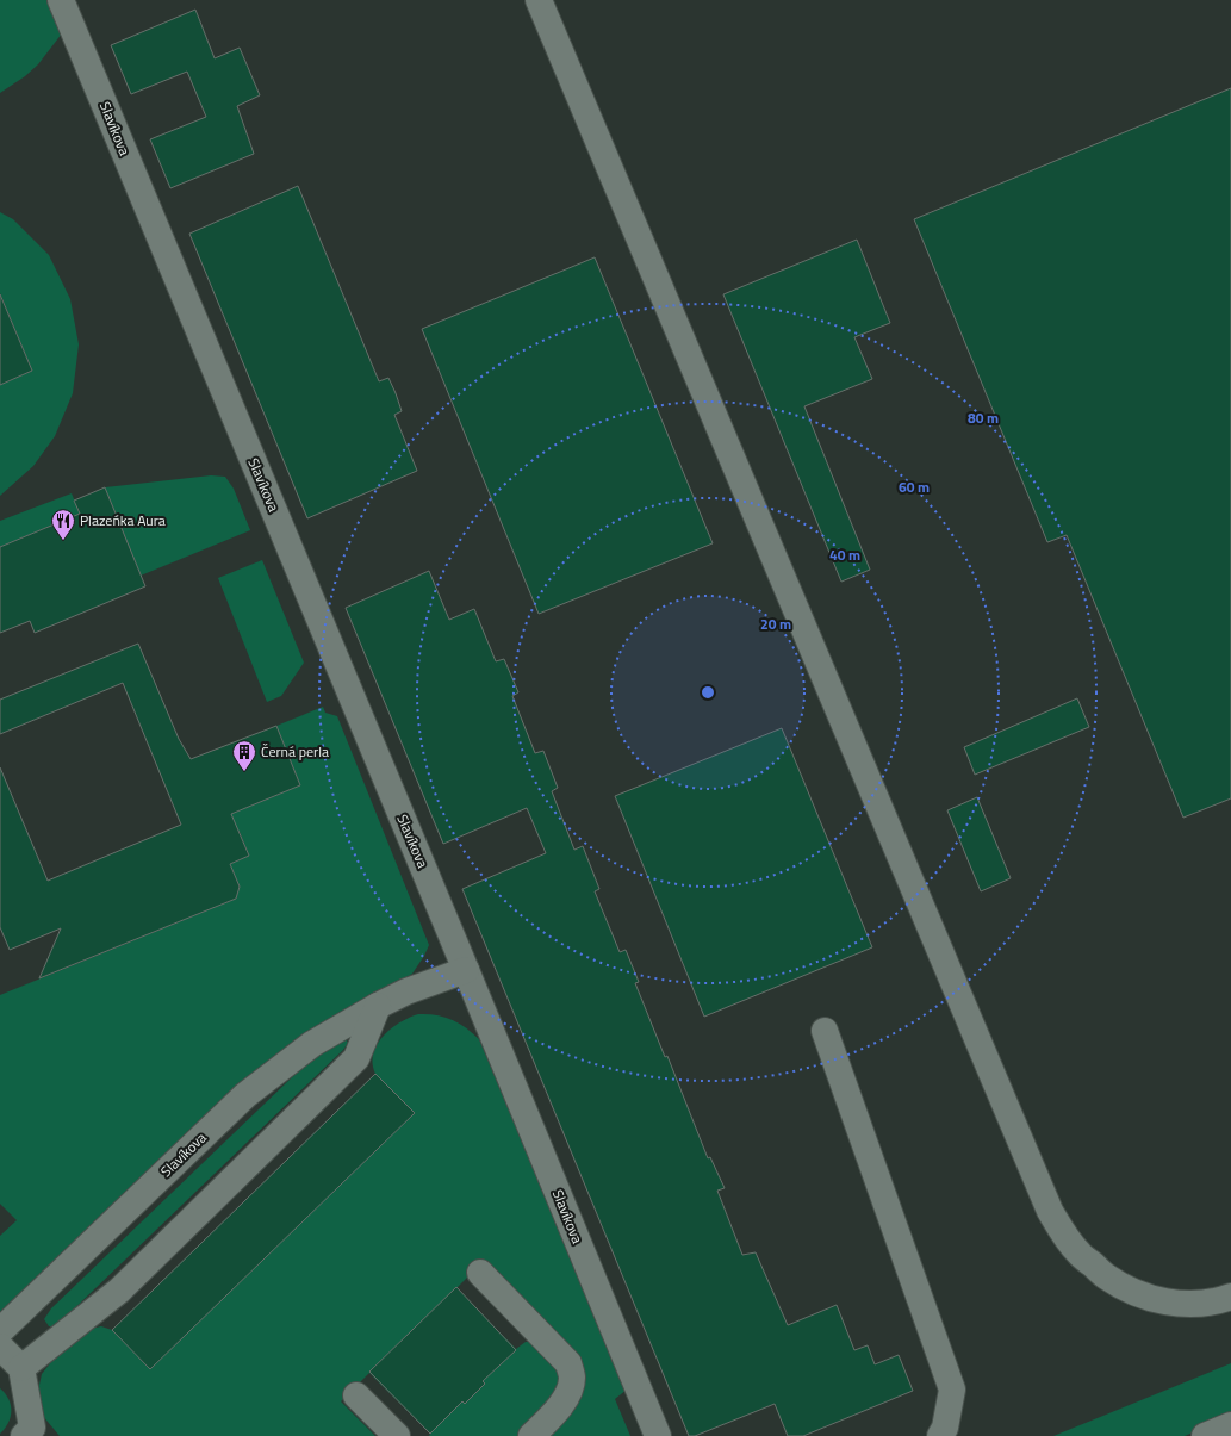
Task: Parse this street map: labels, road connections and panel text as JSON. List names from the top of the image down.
{
  "streets": {
    "street": ["Slavíkova"]
  },
  "places": {
    "restaurant": ["Plazeńka Aura"],
    "building": ["Černá perla"]
  },
  "rings": [
    "80 m",
    "60 m",
    "40 m",
    "20 m"
  ]
}
